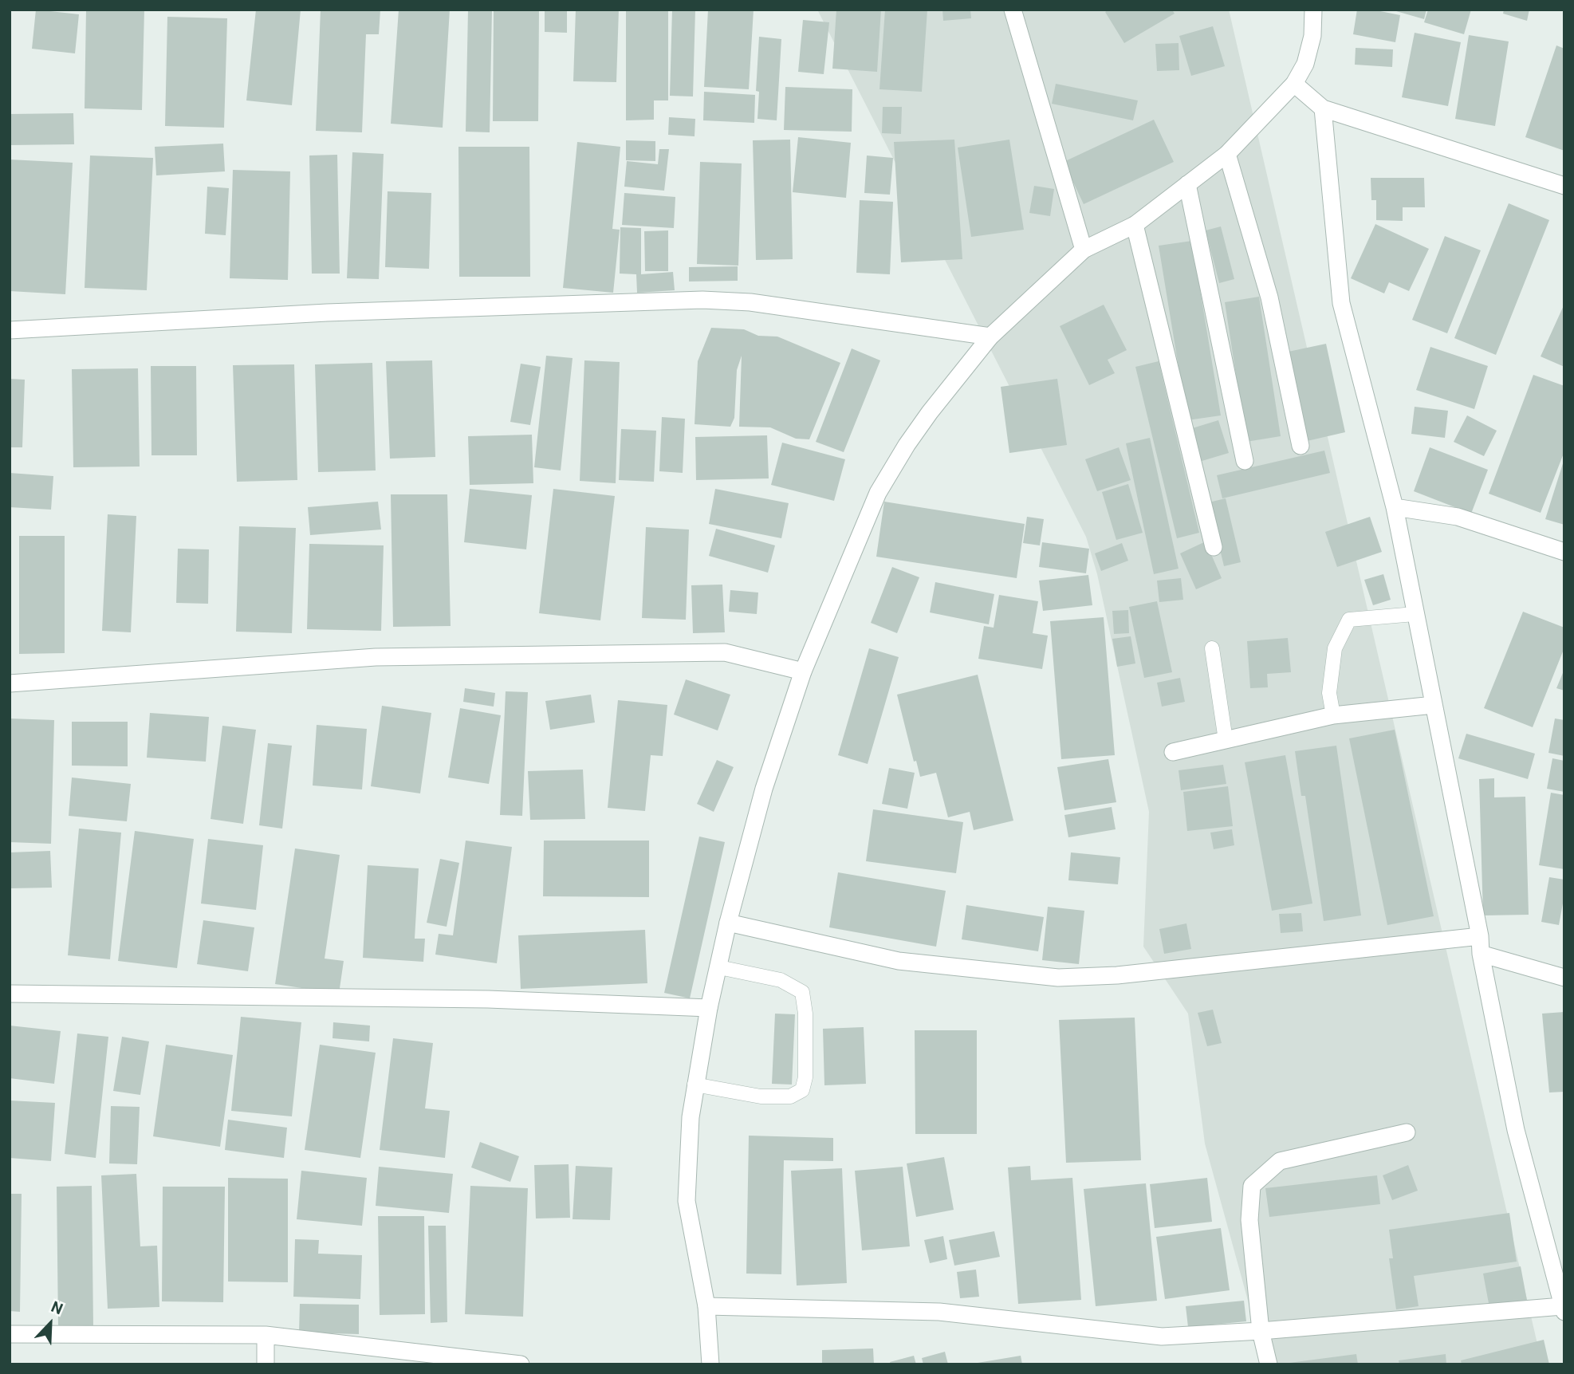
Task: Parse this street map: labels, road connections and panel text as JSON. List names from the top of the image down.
{
  "north": "top right"
}
